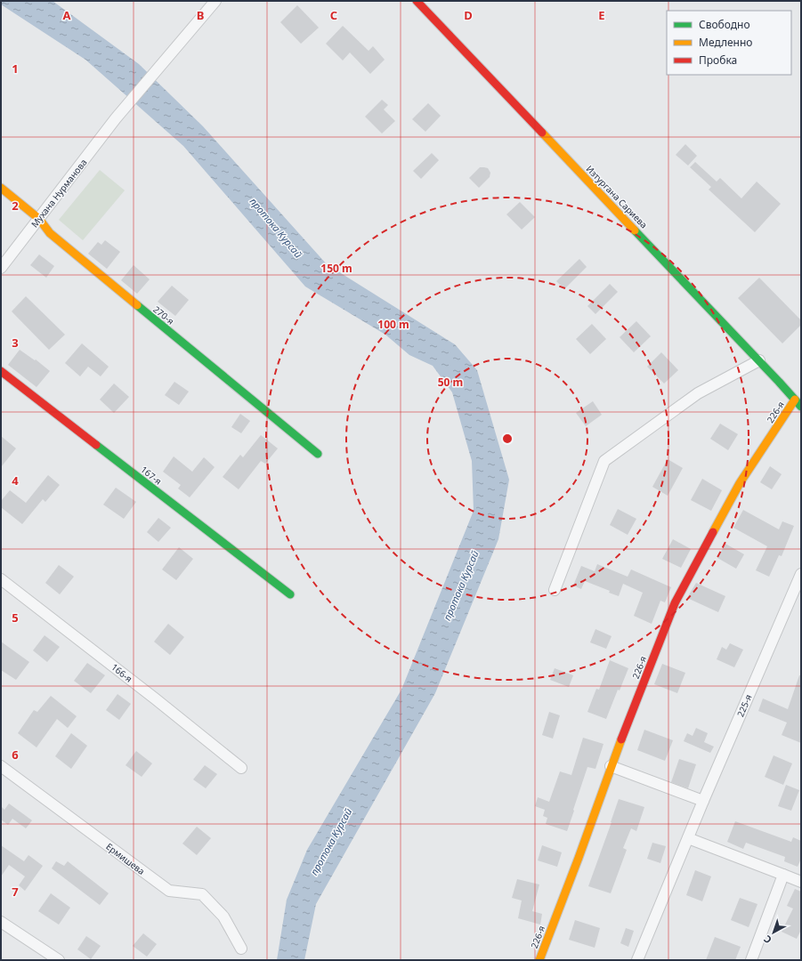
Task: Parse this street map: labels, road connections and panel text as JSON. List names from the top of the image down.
{
  "streets": {
    "street": [
      "Мухана Нурманова",
      "Изтургана Сариева",
      "270-я",
      "226-я",
      "167-я",
      "166-я",
      "225-я",
      "Ермишева"
    ]
  },
  "crossings": [
    ["Мухана Нурманова", "270-я"],
    ["Изтургана Сариева", "226-я"]
  ],
  "water": ["протока Курсай"],
  "legend": ["Свободно", "Медленно", "Пробка"],
  "north": "bottom left",
  "grid": {
    "columns": [
      "A",
      "B",
      "C",
      "D",
      "E"
    ],
    "rows": [
      "1",
      "2",
      "3",
      "4",
      "5",
      "6",
      "7"
    ]
  },
  "rings": ["150 m", "100 m", "50 m"]
}
